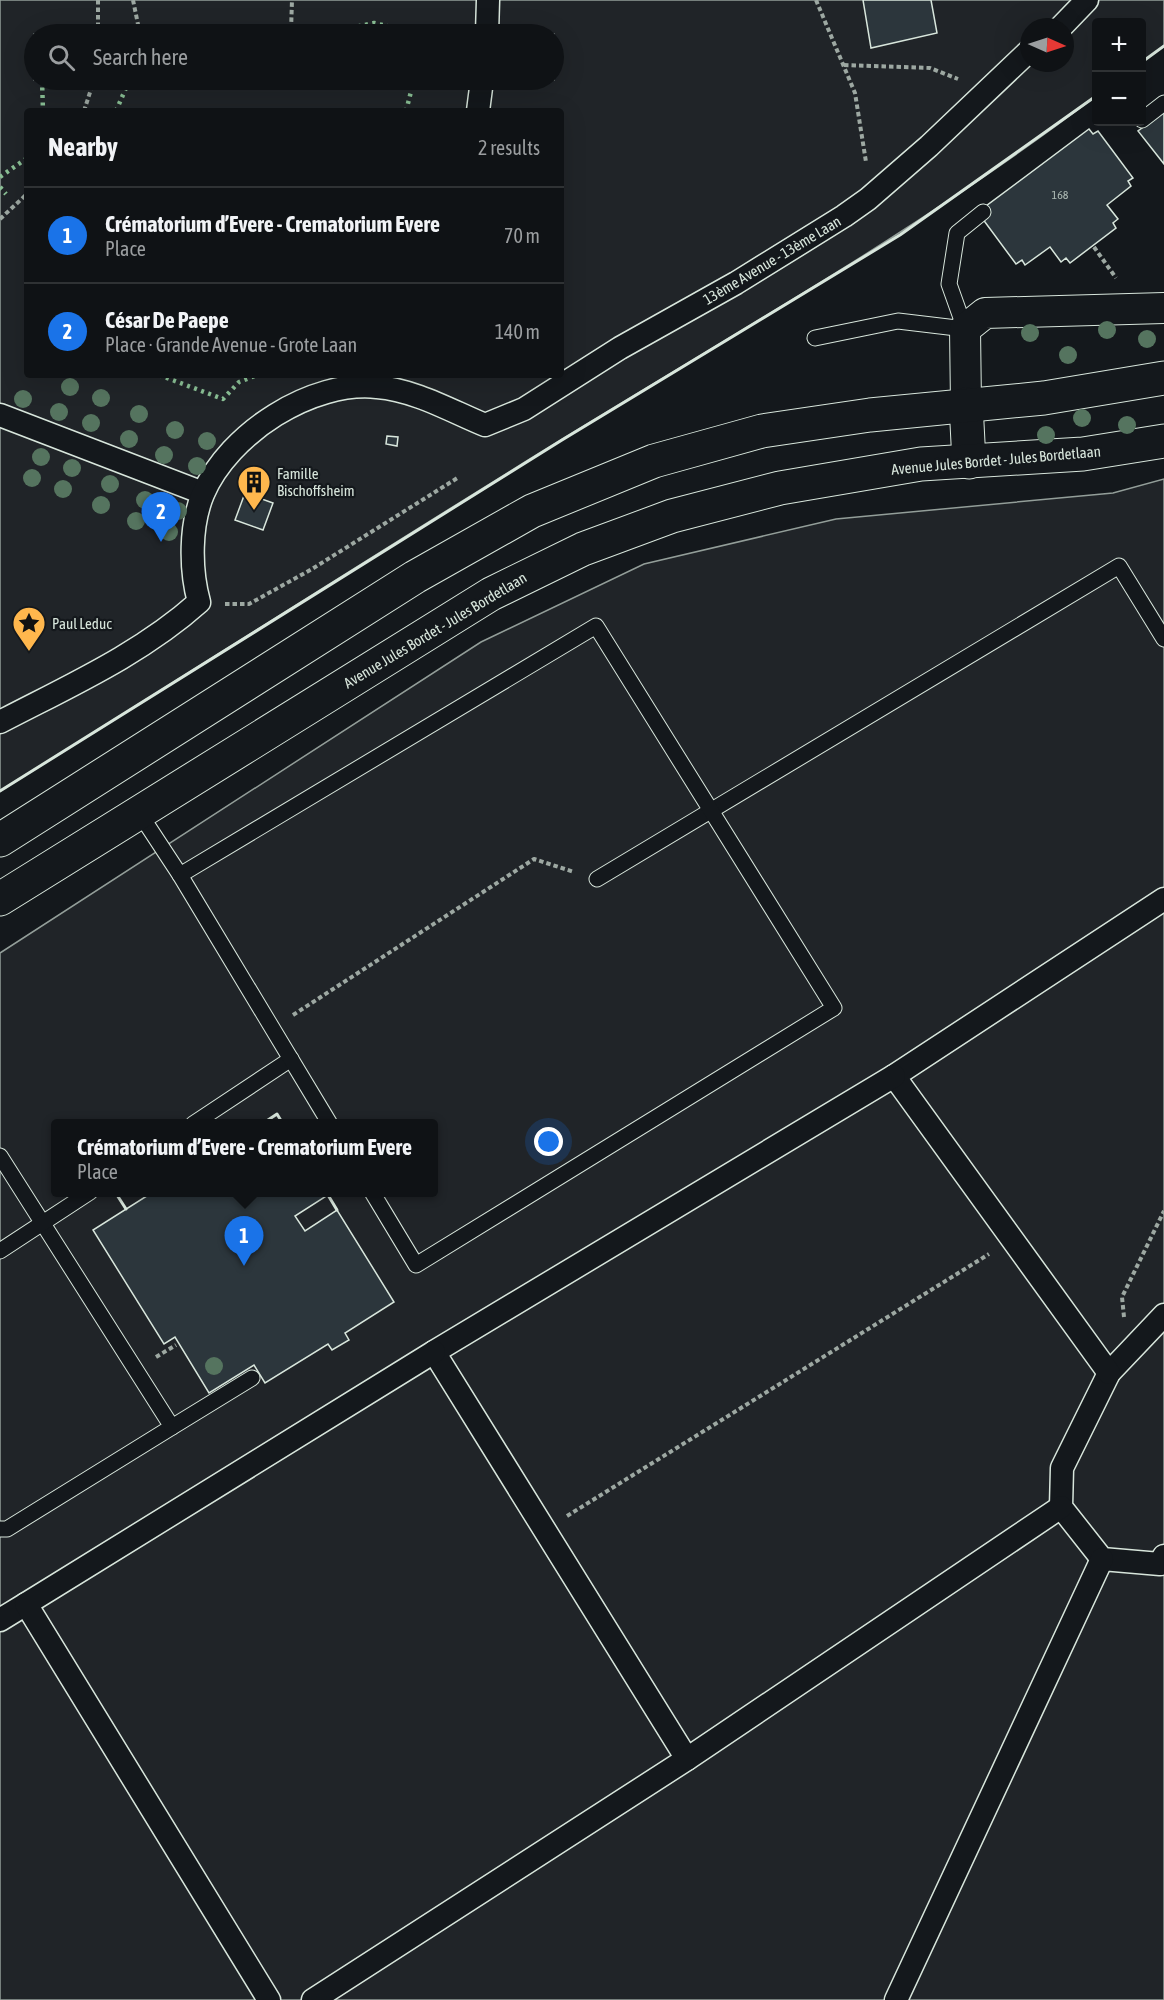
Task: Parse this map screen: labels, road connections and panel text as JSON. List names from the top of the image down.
{
  "streets": {
    "main road": ["Avenue Jules Bordet - Jules Bordetlaan"],
    "street": ["13ème Avenue - 13ème Laan"]
  },
  "places": {
    "building": ["Famille Bischoffsheim"],
    "place": ["Paul Leduc"]
  },
  "house_numbers": ["168"],
  "north": "right",
  "page": {
    "map_buttons": ["+", "−"],
    "search": "Search here",
    "heading": ["Nearby", "2 results"],
    "list": [
      {
        "mark": "1",
        "name": "Crématorium d’Evere - Crematorium Evere",
        "note": "Place",
        "value": "70 m"
      },
      {
        "mark": "2",
        "name": "César De Paepe",
        "note": "Place · Grande Avenue - Grote Laan",
        "value": "140 m"
      }
    ],
    "pins": ["2", "1"],
    "popup": ["Crématorium d’Evere - Crematorium Evere", "Place"]
  }
}
